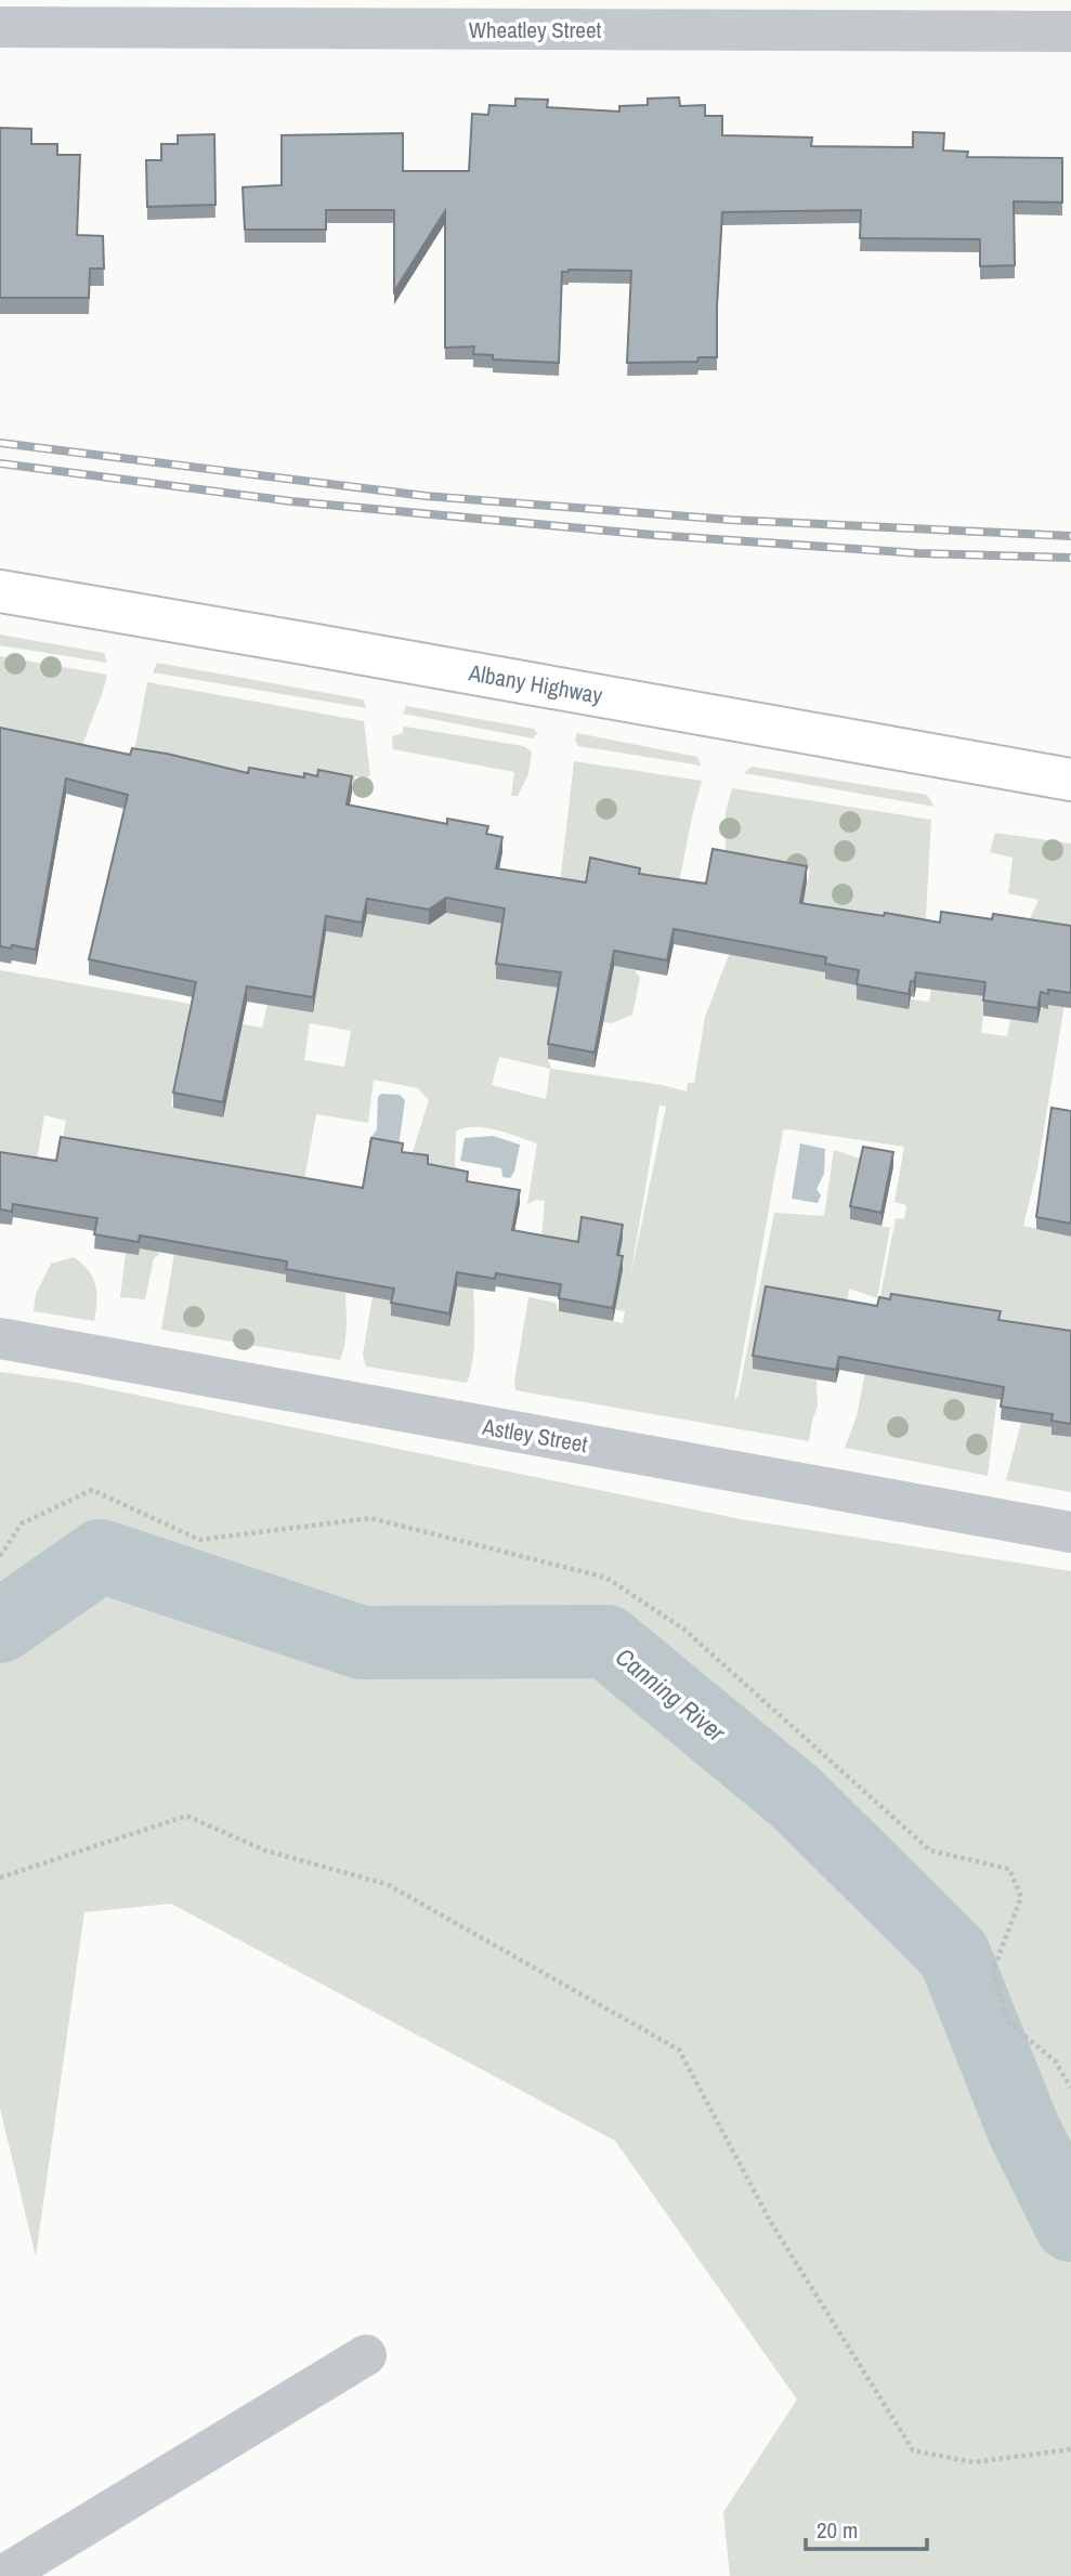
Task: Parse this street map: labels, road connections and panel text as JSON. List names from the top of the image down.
{
  "streets": {
    "highway": ["Albany Highway"],
    "street": ["Wheatley Street", "Astley Street"]
  },
  "water": ["Canning River"],
  "scale_bar": "20 m"
}
